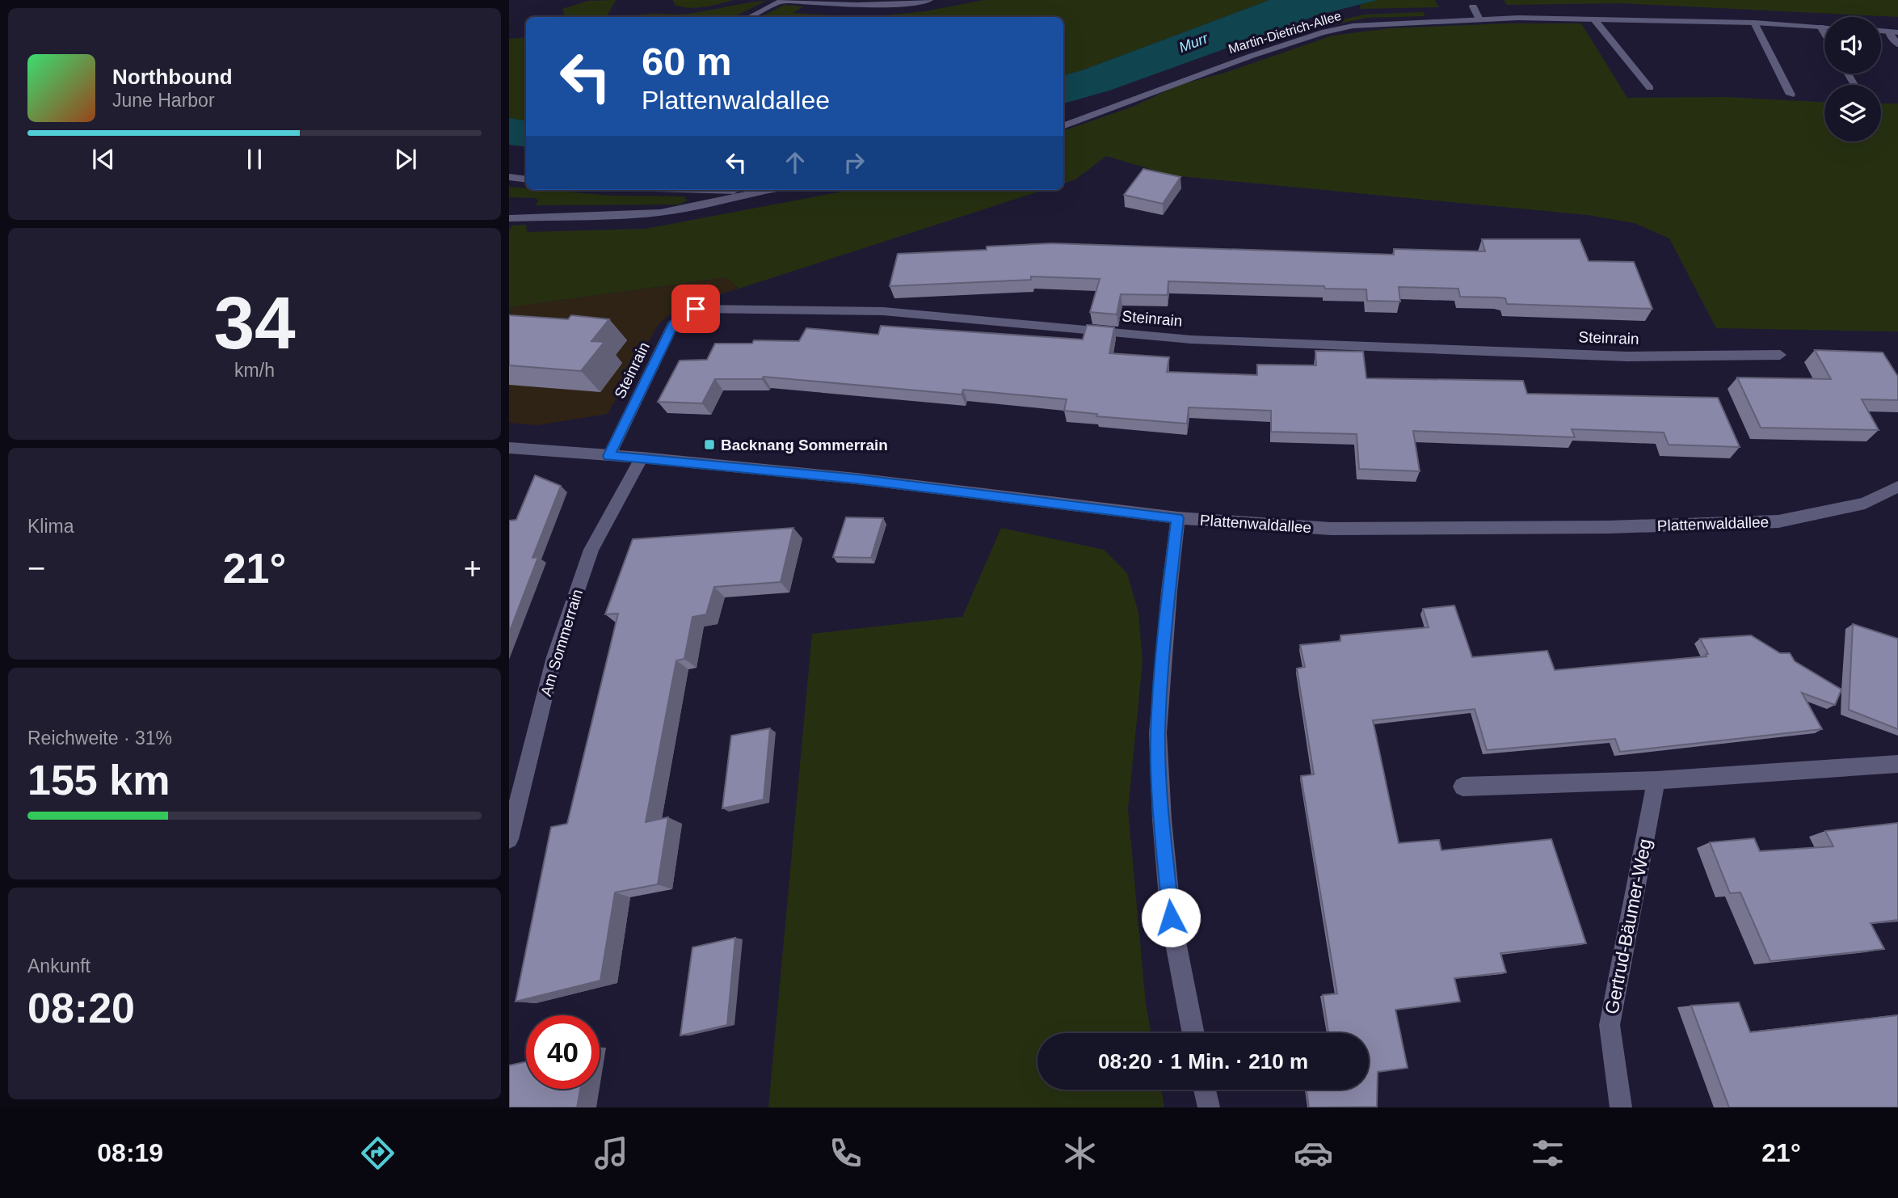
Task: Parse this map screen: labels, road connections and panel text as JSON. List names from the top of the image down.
{
  "streets": {
    "street": [
      "Martin-Dietrich-Allee",
      "Steinrain",
      "Plattenwaldallee",
      "Am Sommerrain",
      "Gertrud-Bäumer-Weg"
    ]
  },
  "crossings": [
    ["Steinrain", "Plattenwaldallee"],
    ["Plattenwaldallee", "Am Sommerrain"]
  ],
  "water": ["Murr"],
  "places": {
    "transit": ["Backnang Sommerrain"]
  },
  "page": {
    "turn": ["60 m", "Plattenwaldallee"],
    "song": ["Northbound", "June Harbor"],
    "tile": [
      ["34", "km/h"],
      "Klima",
      ["Reichweite · 31%", "155 km"],
      ["Ankunft", "08:20"]
    ],
    "heat": ["−", "21°", "+"],
    "limit": "40",
    "trip": "08:20 · 1 Min. · 210 m",
    "tabs": ["08:19", "21°"]
  }
}
